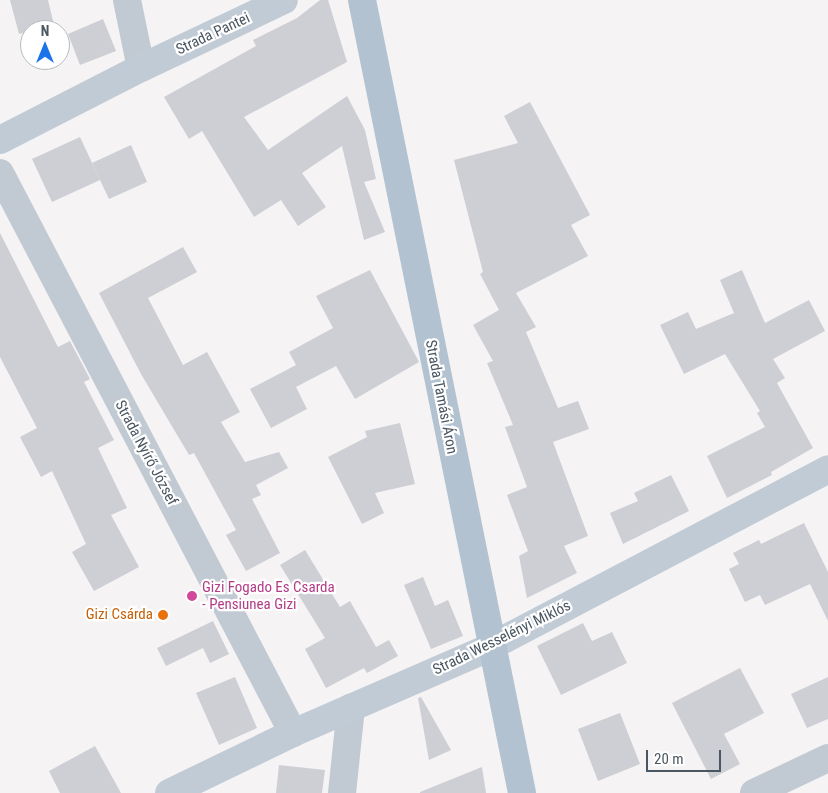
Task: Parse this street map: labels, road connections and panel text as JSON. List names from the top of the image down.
{
  "streets": {
    "main road": ["Strada Pantei", "Strada Tamási Áron", "Strada Wesselényi Miklós"],
    "street": ["Strada Nyírő József"]
  },
  "crossings": [
    ["Strada Tamási Áron", "Strada Wesselényi Miklós"],
    ["Strada Nyírő József", "Strada Wesselényi Miklós"]
  ],
  "places": ["Gizi Fogado Es Csarda - Pensiunea Gizi", "Gizi Csárda"],
  "scale_bar": "20 m",
  "north": "top"
}
